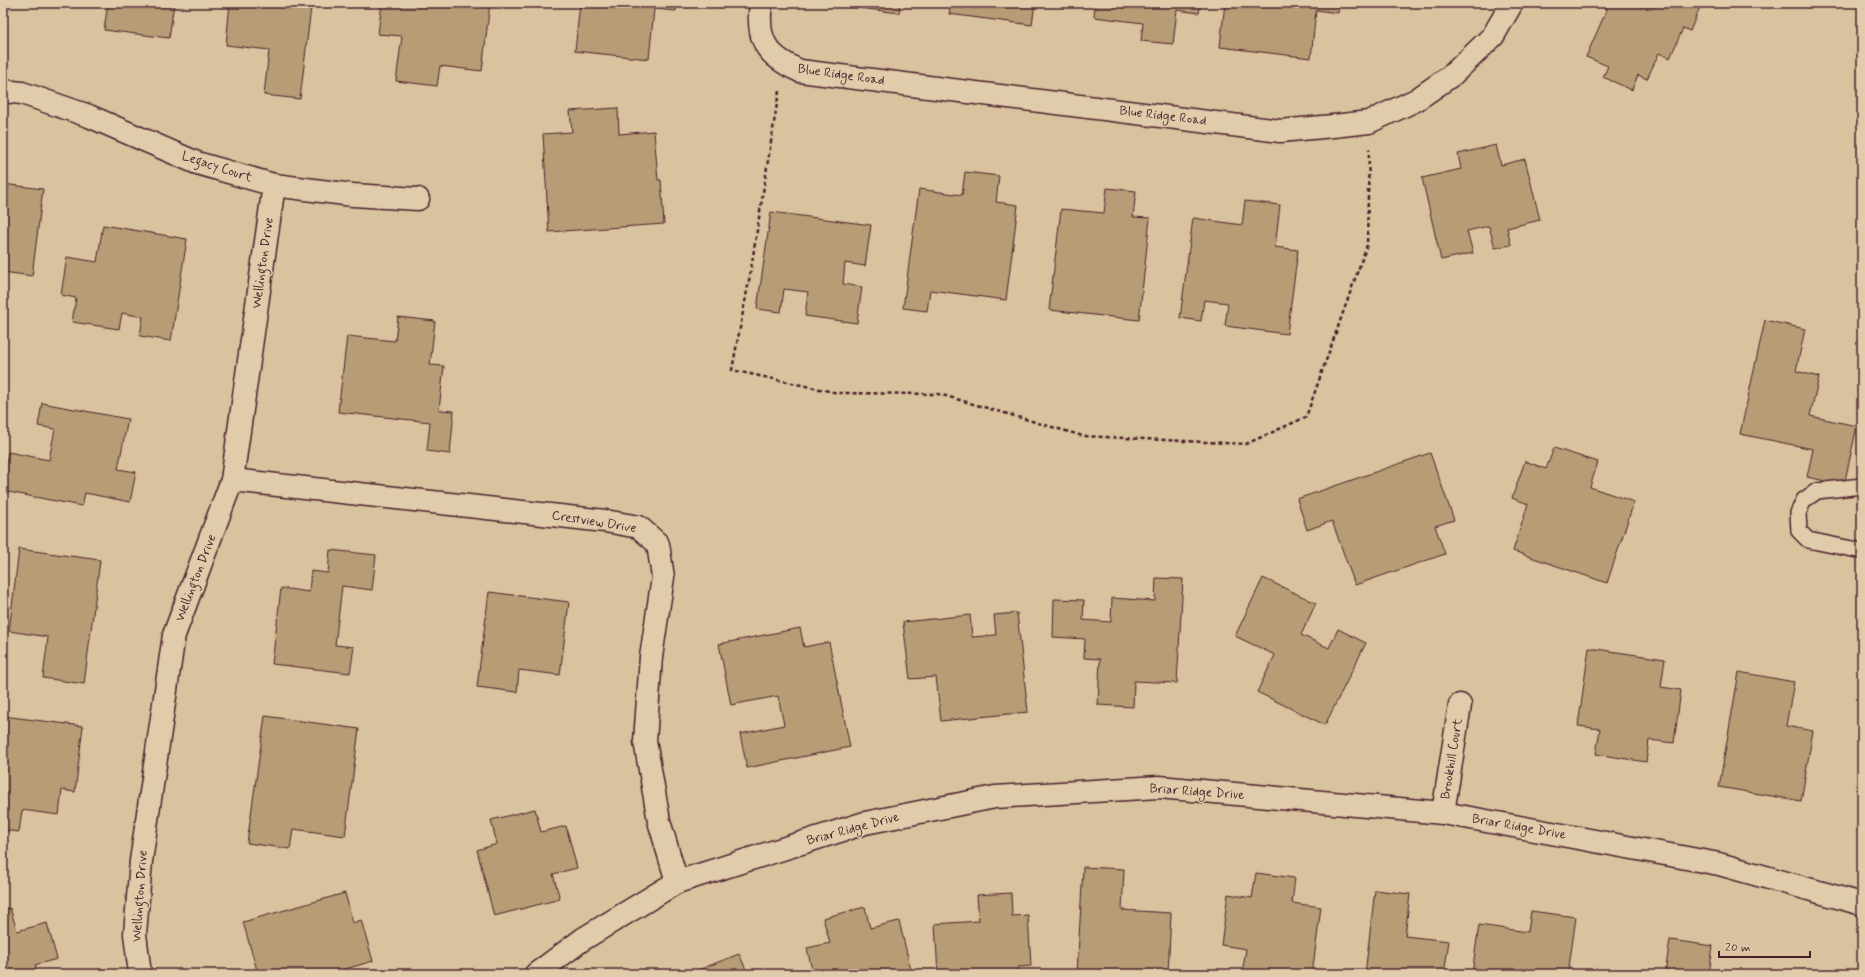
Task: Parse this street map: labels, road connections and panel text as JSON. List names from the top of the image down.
{
  "streets": {
    "street": [
      "Blue Ridge Road",
      "Legacy Court",
      "Wellington Drive",
      "Crestview Drive",
      "Brookhill Court",
      "Briar Ridge Drive"
    ]
  },
  "crossings": [
    ["Legacy Court", "Wellington Drive"],
    ["Wellington Drive", "Crestview Drive"],
    ["Crestview Drive", "Briar Ridge Drive"],
    ["Brookhill Court", "Briar Ridge Drive"]
  ],
  "scale_bar": "20 m"
}
